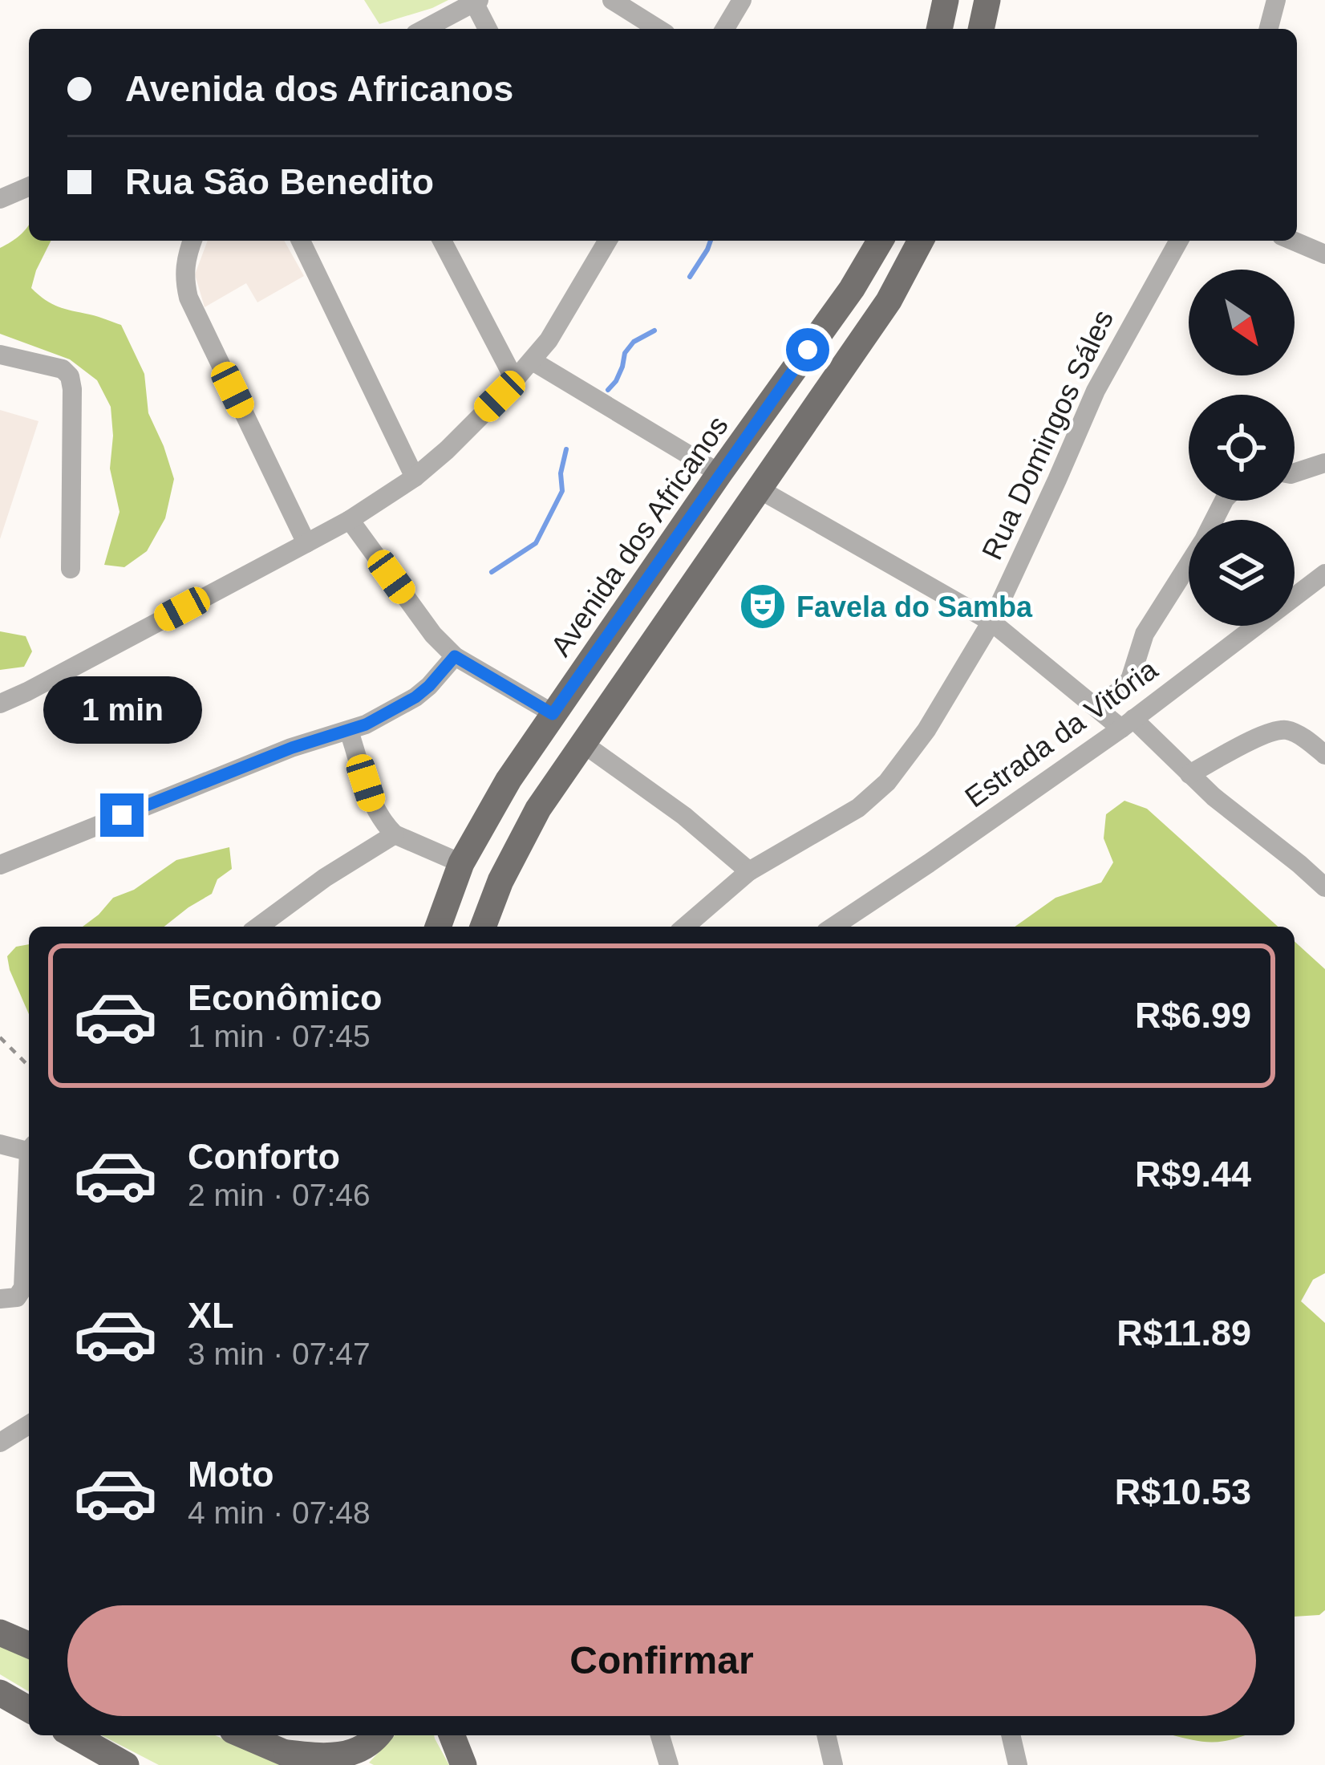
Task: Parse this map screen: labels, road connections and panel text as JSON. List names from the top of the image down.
{
  "streets": {
    "main road": ["Avenida dos Africanos"],
    "street": ["Rua Domingos Sáles", "Estrada da Vitória"]
  },
  "places": {
    "theatre": ["Favela do Samba"]
  },
  "north": "bottom right",
  "page": {
    "banner": ["Avenida dos Africanos", "Rua São Benedito"],
    "bubble": "1 min",
    "list": [
      {
        "name": "Econômico",
        "note": "1 min · 07:45",
        "value": "R$6.99"
      },
      {
        "name": "Conforto",
        "note": "2 min · 07:46",
        "value": "R$9.44"
      },
      {
        "name": "XL",
        "note": "3 min · 07:47",
        "value": "R$11.89"
      },
      {
        "name": "Moto",
        "note": "4 min · 07:48",
        "value": "R$10.53"
      }
    ],
    "buttons": "Confirmar"
  }
}
